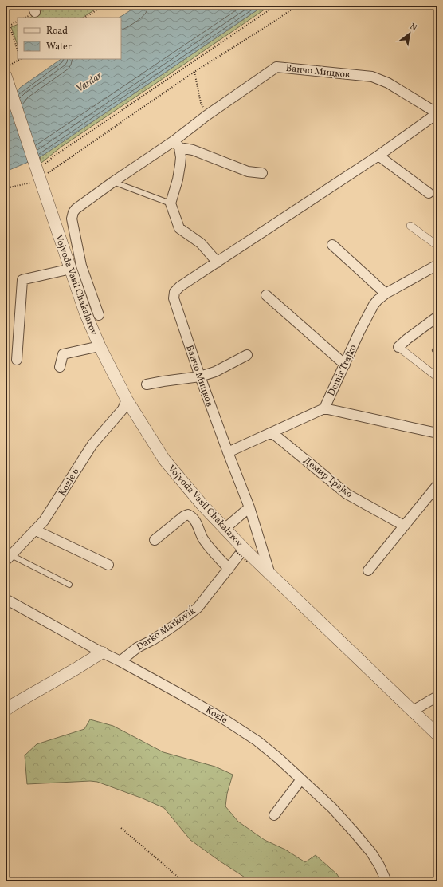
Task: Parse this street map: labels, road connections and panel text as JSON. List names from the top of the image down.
{
  "streets": {
    "street": [
      "Ванчо Мицков",
      "Vojvoda Vasil Chakalarov",
      "Demir Trajko",
      "Демир Трајко",
      "Kozle 6",
      "Darko Markoviḱ",
      "Kozle"
    ]
  },
  "crossings": [
    ["Ванчо Мицков", "Vojvoda Vasil Chakalarov"],
    ["Vojvoda Vasil Chakalarov", "Kozle 6"],
    ["Vojvoda Vasil Chakalarov", "Darko Markoviḱ"],
    ["Darko Markoviḱ", "Kozle"]
  ],
  "water": ["Vardar"],
  "legend": ["Road", "Water"],
  "north": "top right"
}
